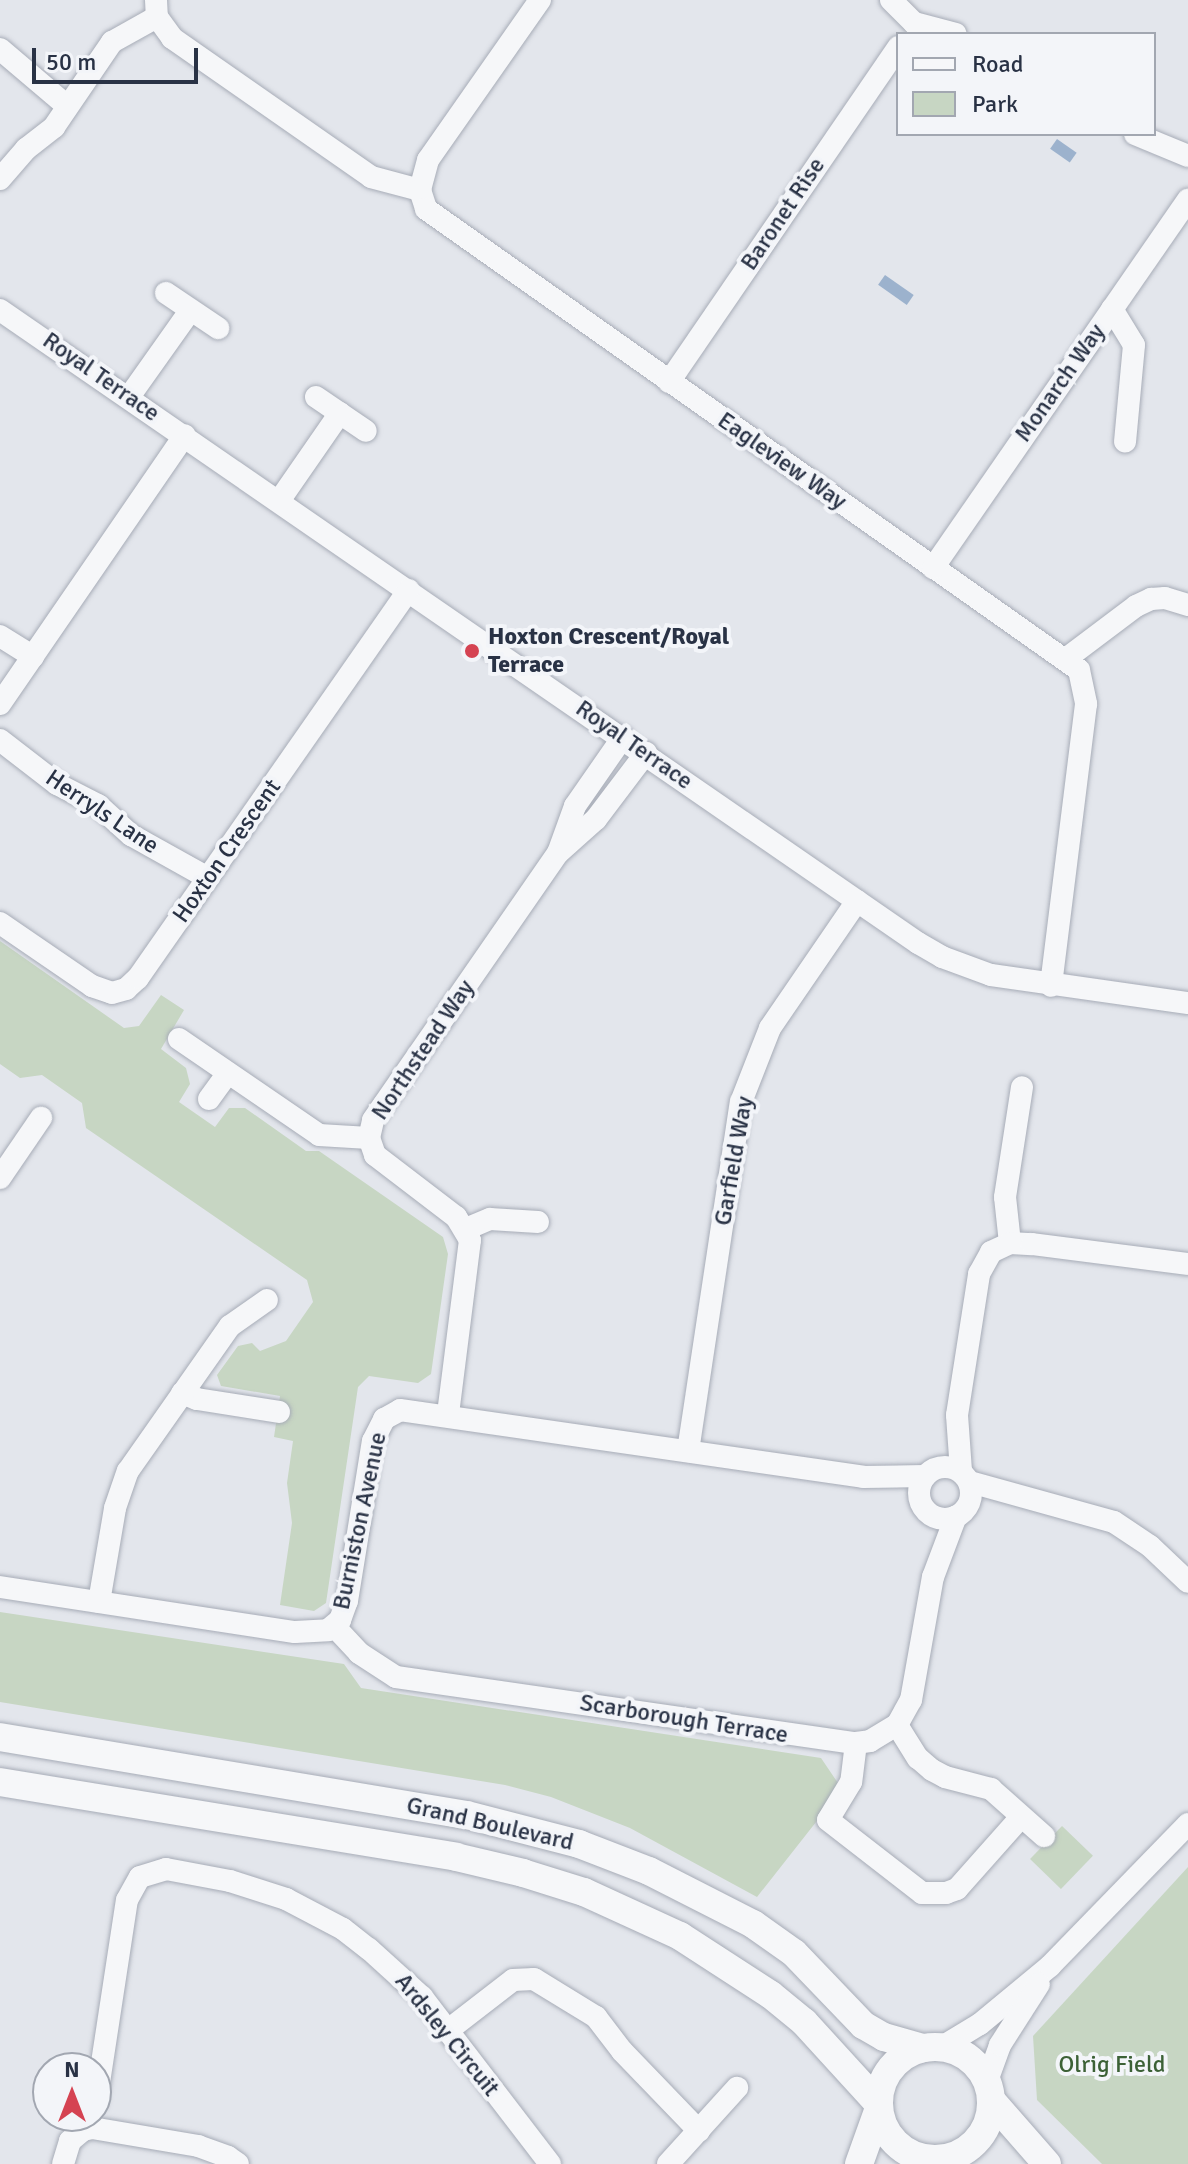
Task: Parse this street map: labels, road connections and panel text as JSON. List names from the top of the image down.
{
  "streets": {
    "street": [
      "Baronet Rise",
      "Royal Terrace",
      "Monarch Way",
      "Eagleview Way",
      "Herryls Lane",
      "Hoxton Crescent",
      "Northstead Way",
      "Garfield Way",
      "Burniston Avenue",
      "Scarborough Terrace",
      "Grand Boulevard",
      "Ardsley Circuit"
    ]
  },
  "crossings": [
    ["Baronet Rise", "Eagleview Way"],
    ["Royal Terrace", "Eagleview Way"],
    ["Royal Terrace", "Hoxton Crescent"],
    ["Royal Terrace", "Northstead Way"],
    ["Royal Terrace", "Garfield Way"],
    ["Monarch Way", "Eagleview Way"],
    ["Herryls Lane", "Hoxton Crescent"],
    ["Garfield Way", "Burniston Avenue"],
    ["Burniston Avenue", "Scarborough Terrace"]
  ],
  "parks": ["Olrig Field"],
  "places": ["Hoxton Crescent/Royal Terrace"],
  "legend": ["Road", "Park"],
  "scale_bar": "50 m",
  "north": "top"
}
